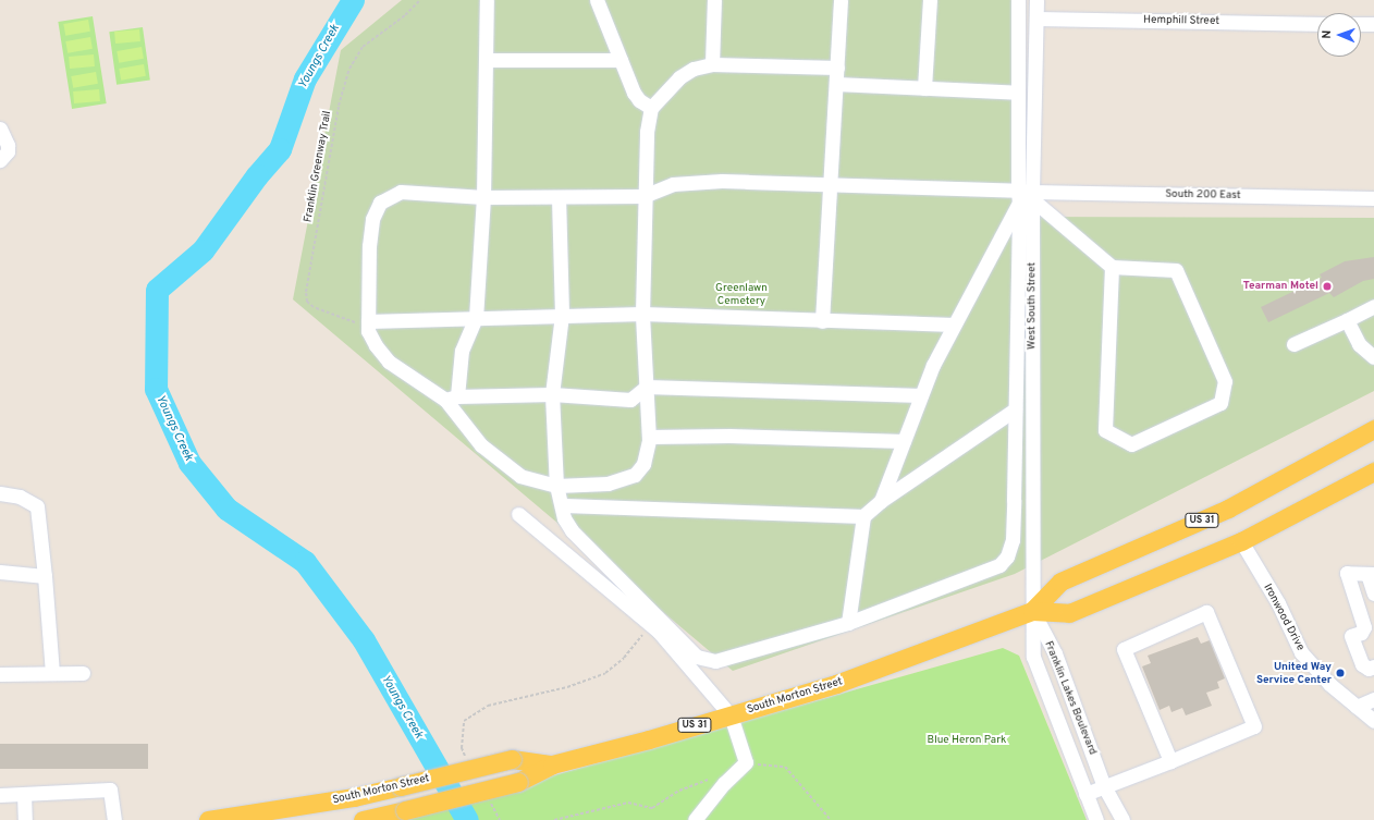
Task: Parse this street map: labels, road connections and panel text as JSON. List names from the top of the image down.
{
  "streets": {
    "main road": ["US 31", "South Morton Street"],
    "street": [
      "Hemphill Street",
      "South 200 East",
      "West South Street",
      "Ironwood Drive",
      "Franklin Lakes Boulevard"
    ],
    "path": ["Franklin Greenway Trail"]
  },
  "crossings": [
    ["Hemphill Street", "West South Street"],
    ["South 200 East", "West South Street"],
    ["West South Street", "US 31"],
    ["West South Street", "South Morton Street"],
    ["West South Street", "Franklin Lakes Boulevard"],
    ["US 31", "Ironwood Drive"],
    ["US 31", "South Morton Street"],
    ["US 31", "Franklin Lakes Boulevard"],
    ["South Morton Street", "Franklin Lakes Boulevard"]
  ],
  "water": ["Youngs Creek"],
  "parks": ["Greenlawn Cemetery", "Blue Heron Park"],
  "places": ["Tearman Motel", "United Way Service Center"],
  "north": "left"
}
